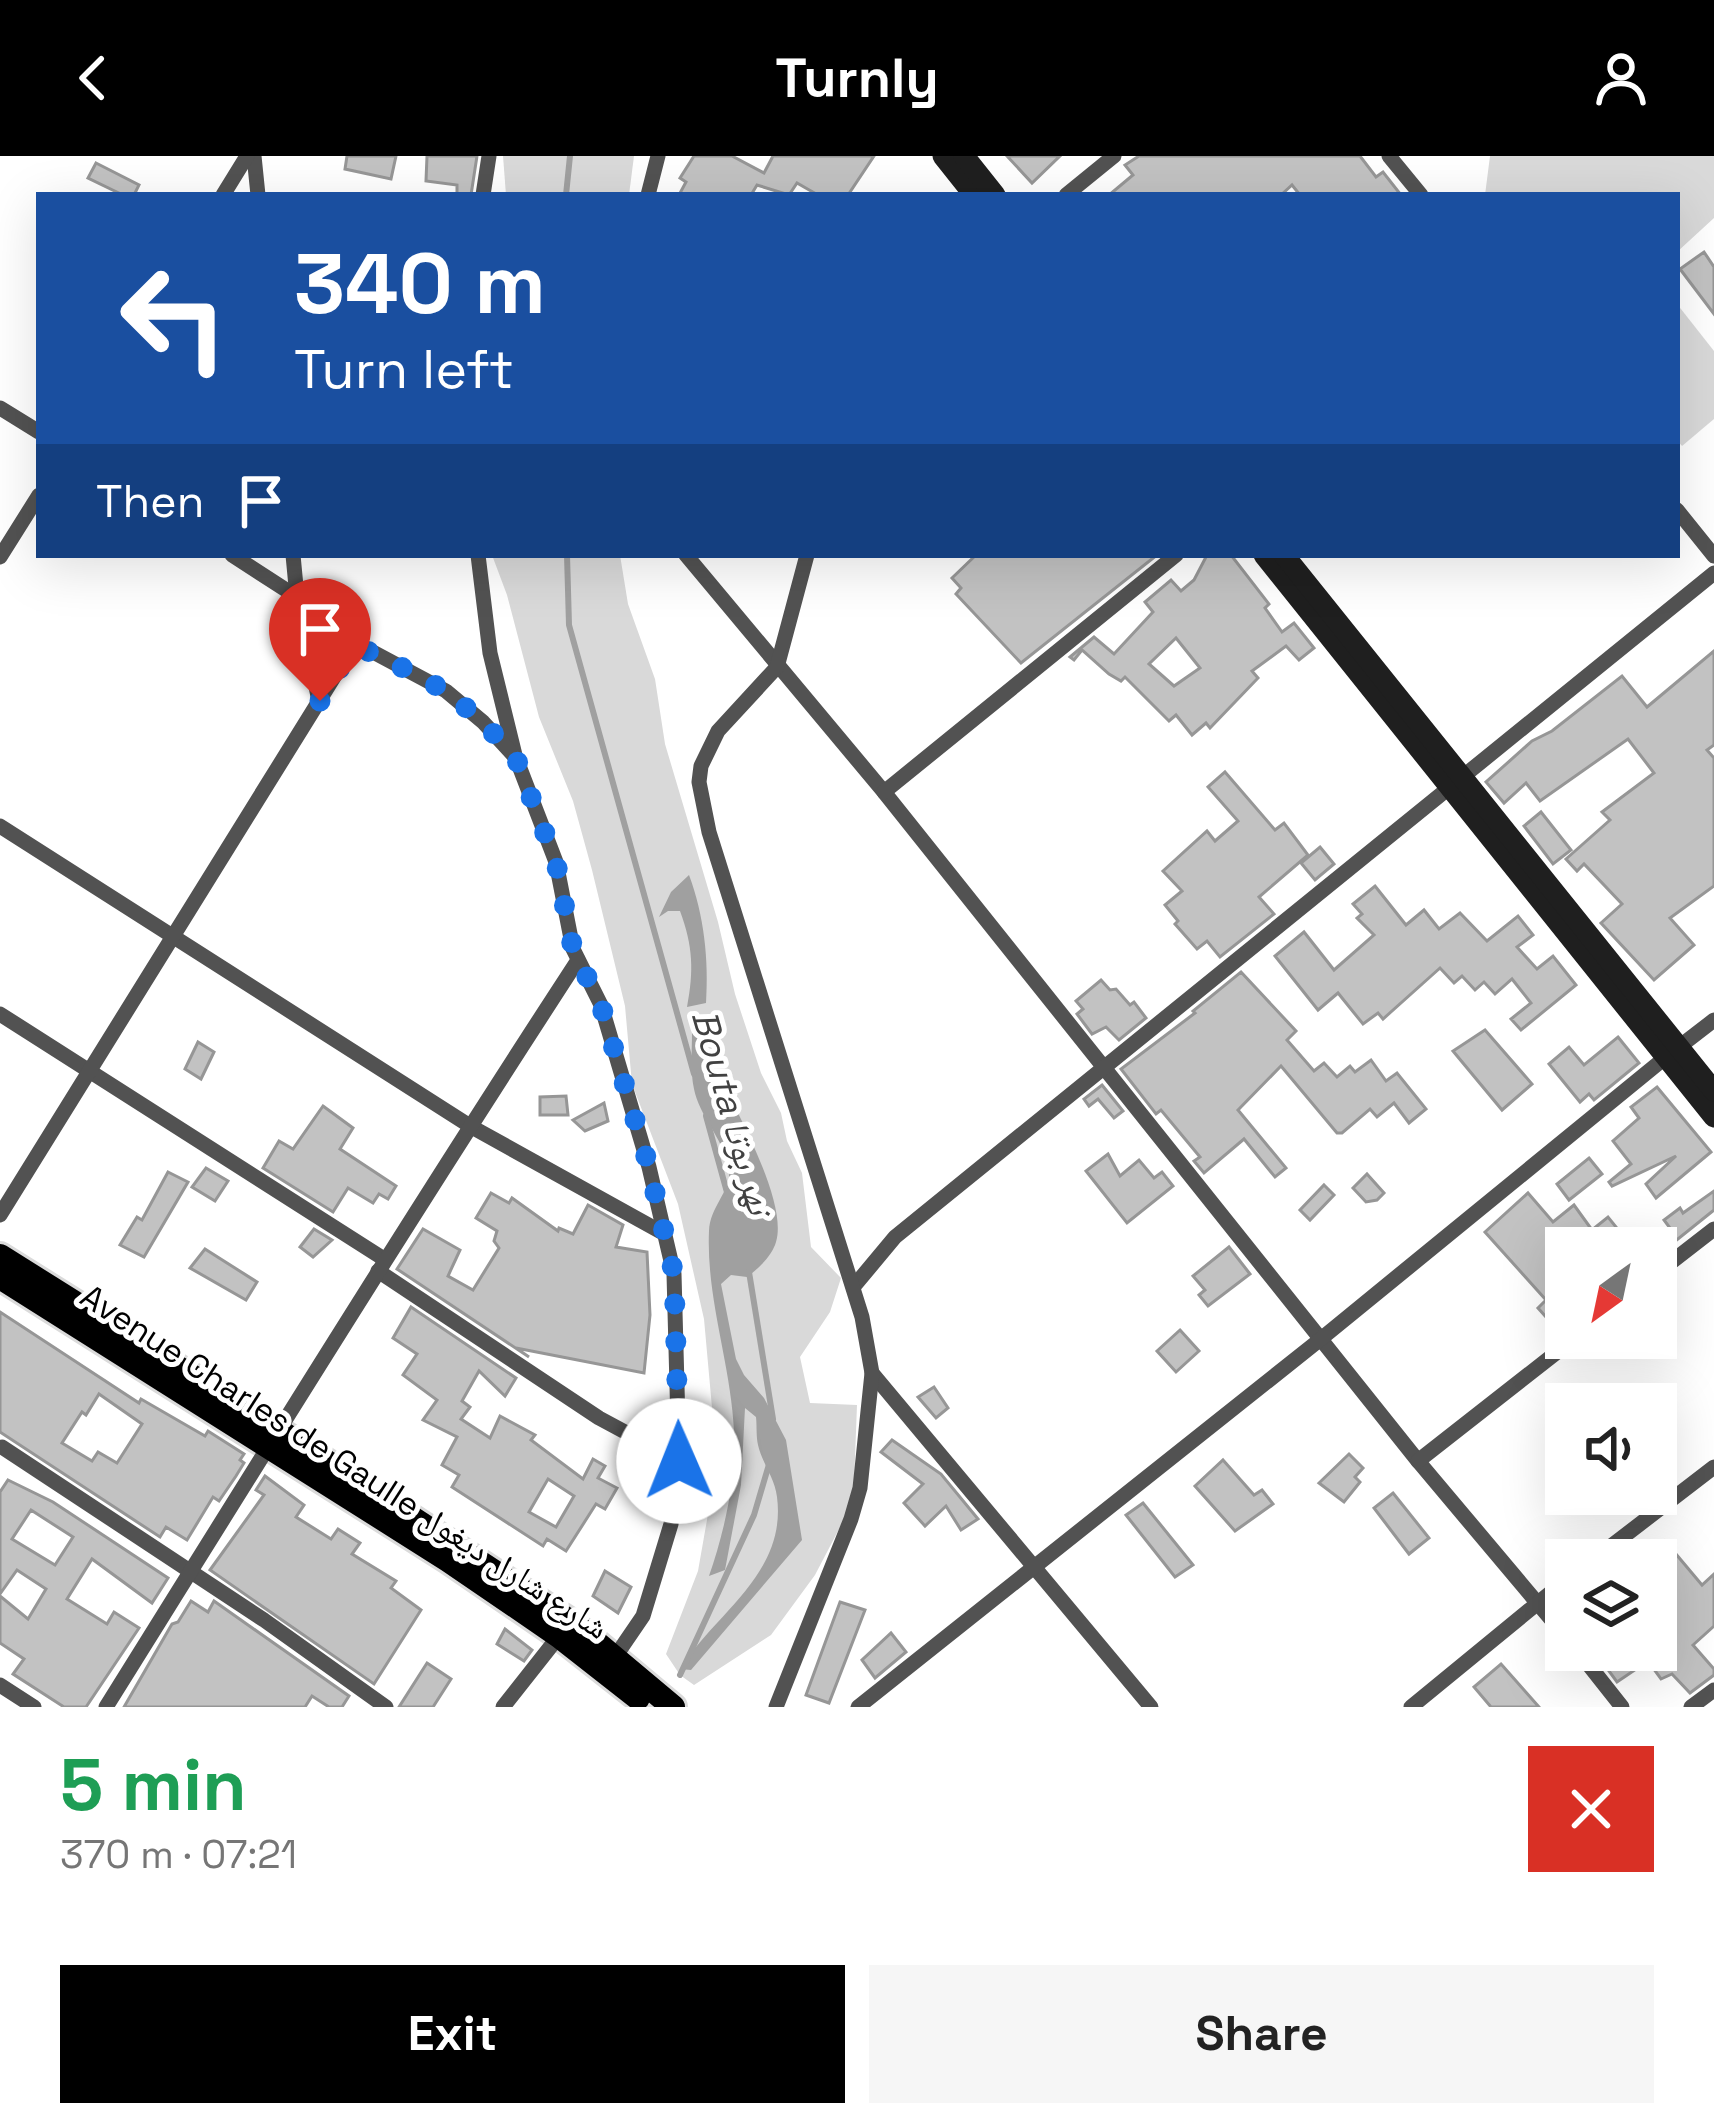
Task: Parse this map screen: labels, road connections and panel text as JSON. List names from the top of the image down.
{
  "streets": {
    "main road": ["Avenue Charles de Gaulle شارع شارل ديغول"]
  },
  "water": ["Bouta نهر بوتا"],
  "north": "bottom left",
  "page": {
    "header": "Turnly",
    "turn": ["340 m", "Turn left"],
    "then": "Then",
    "heading": ["5 min", "370 m · 07:21"],
    "buttons": ["Exit", "Share"]
  }
}
